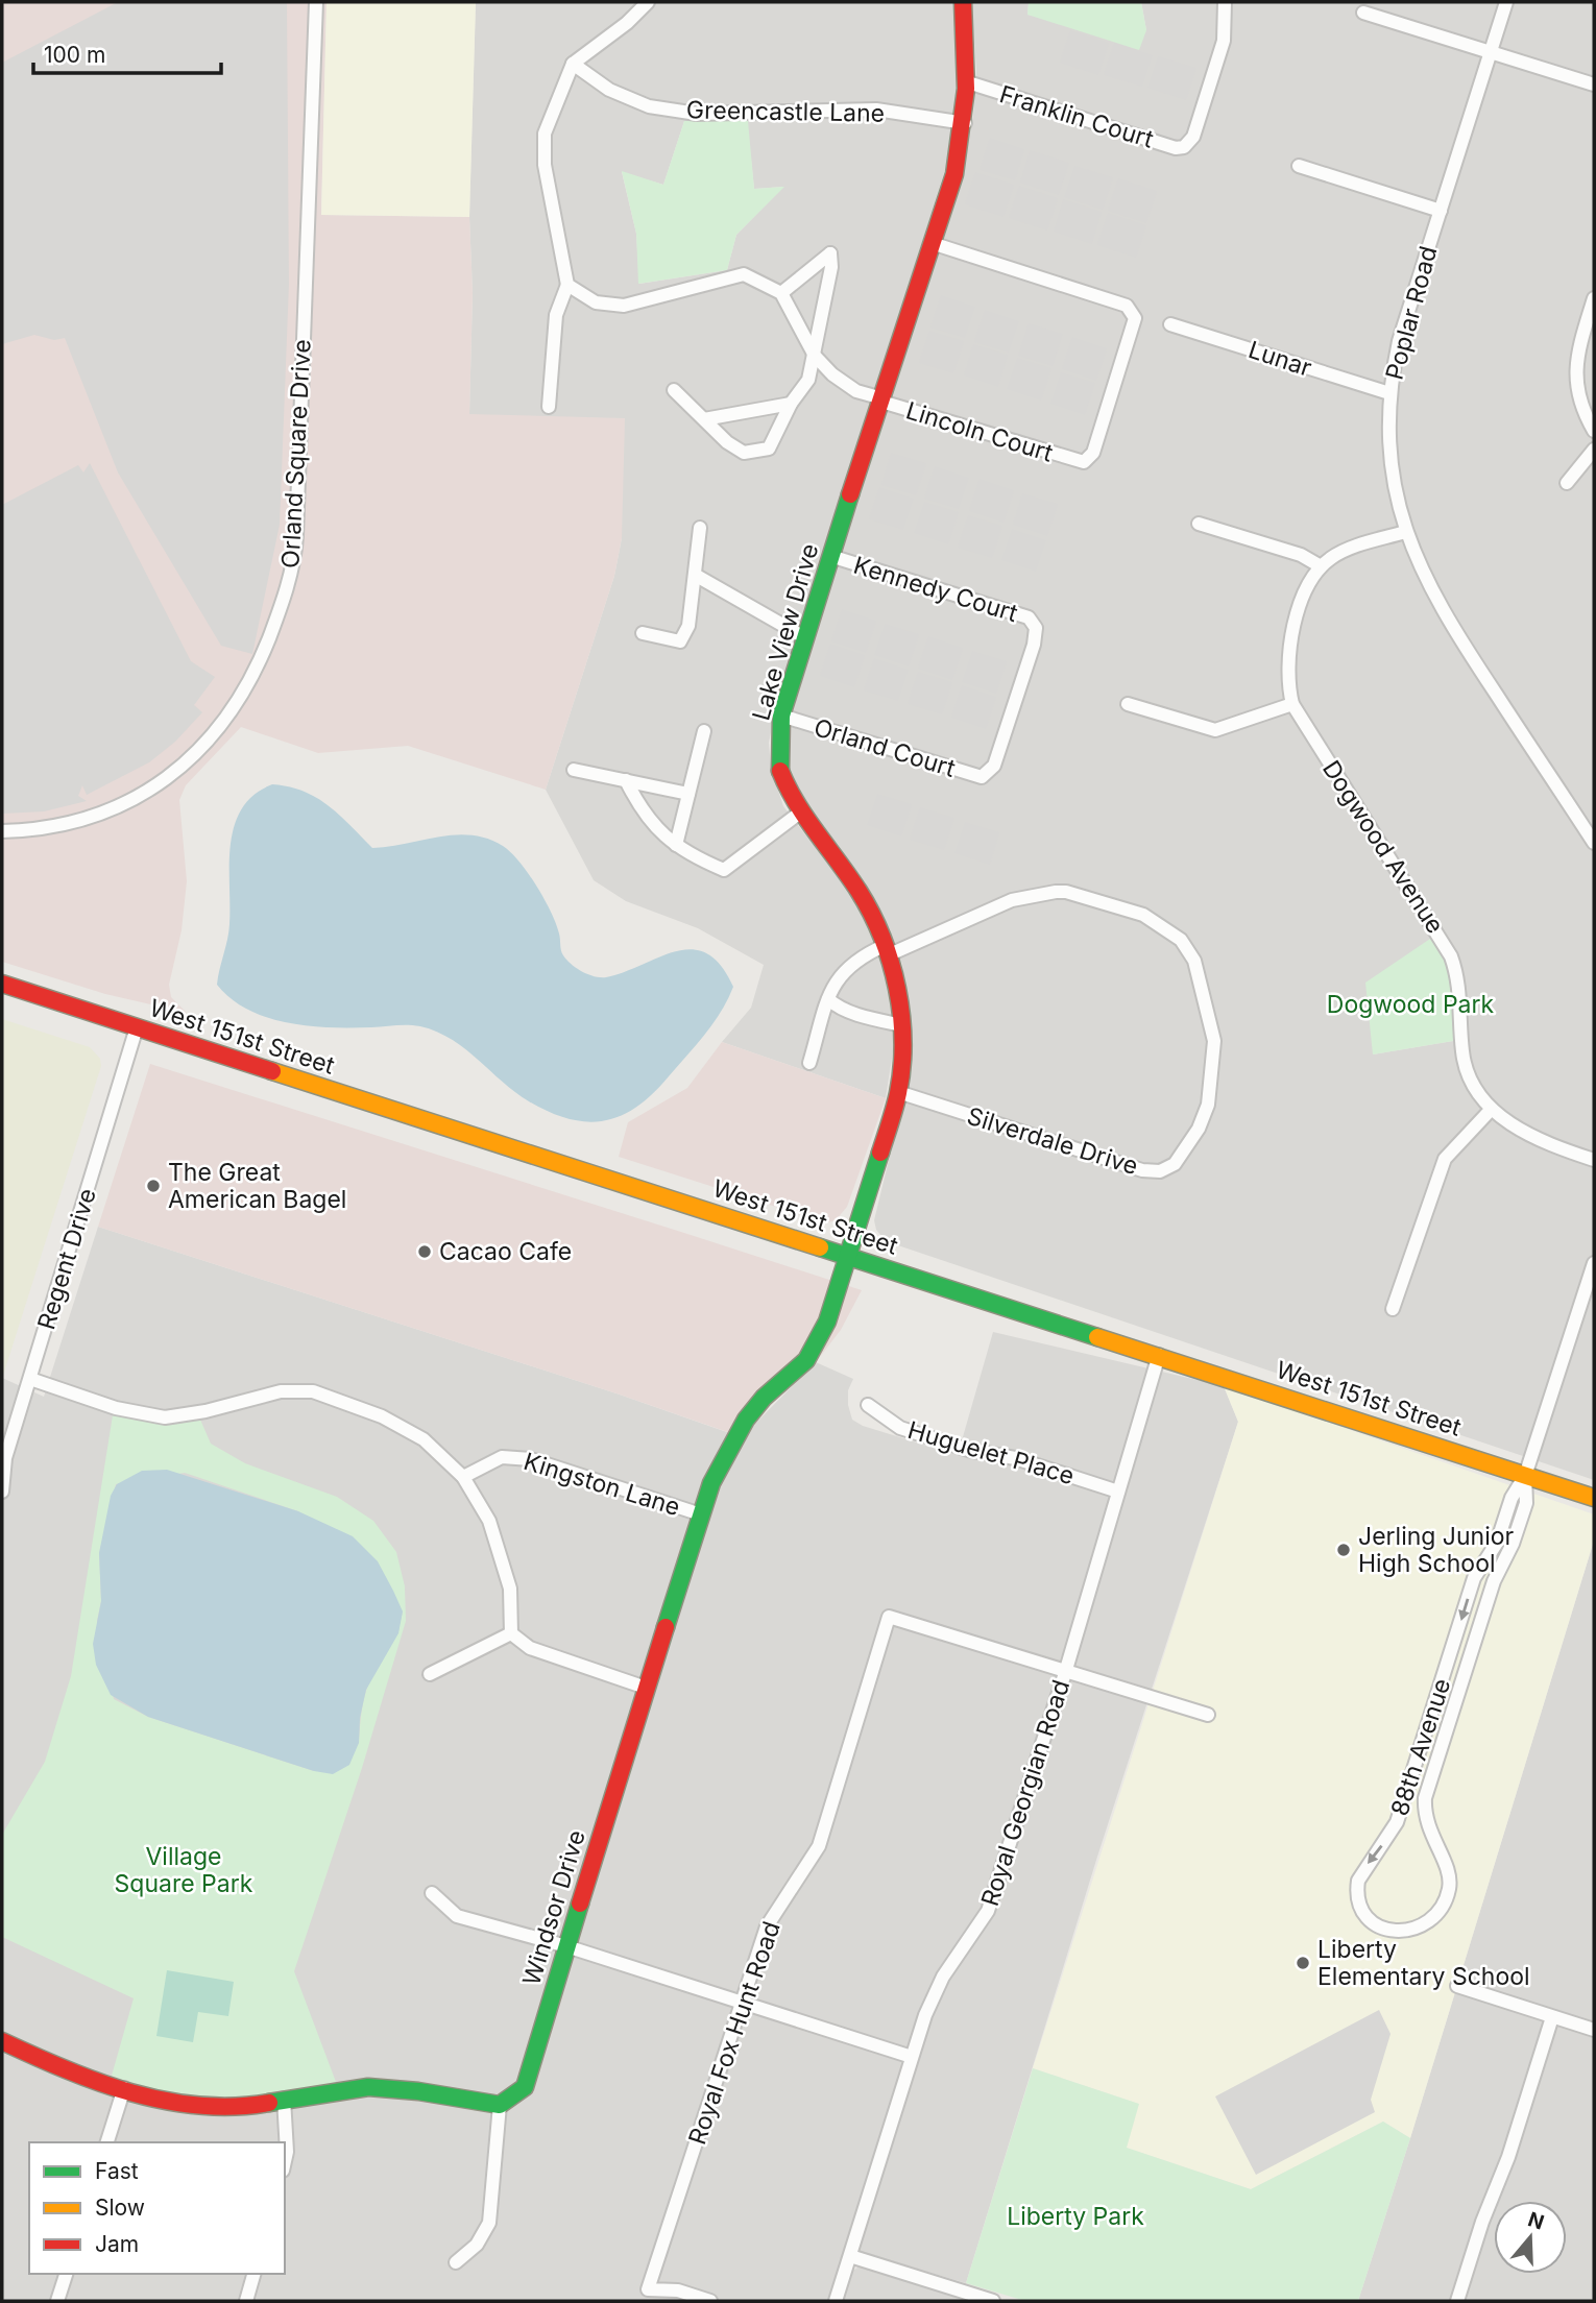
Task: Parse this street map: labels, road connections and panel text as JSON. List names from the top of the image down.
{
  "streets": {
    "street": [
      "Greencastle Lane",
      "Franklin Court",
      "Poplar Road",
      "Lunar",
      "Lincoln Court",
      "Orland Square Drive",
      "Kennedy Court",
      "Lake View Drive",
      "Orland Court",
      "Dogwood Avenue",
      "West 151st Street",
      "Silverdale Drive",
      "Regent Drive",
      "Huguelet Place",
      "Kingston Lane",
      "88th Avenue",
      "Royal Georgian Road",
      "Windsor Drive",
      "Royal Fox Hunt Road"
    ]
  },
  "crossings": [
    ["Greencastle Lane", "Lake View Drive"],
    ["Franklin Court", "Lake View Drive"],
    ["Poplar Road", "Lunar"],
    ["Lincoln Court", "Lake View Drive"],
    ["Kennedy Court", "Lake View Drive"],
    ["Kennedy Court", "Orland Court"],
    ["Lake View Drive", "Orland Court"],
    ["Lake View Drive", "West 151st Street"],
    ["Lake View Drive", "Silverdale Drive"],
    ["Lake View Drive", "Windsor Drive"],
    ["West 151st Street", "Regent Drive"],
    ["West 151st Street", "88th Avenue"],
    ["West 151st Street", "Royal Georgian Road"],
    ["West 151st Street", "Windsor Drive"],
    ["Huguelet Place", "Royal Georgian Road"],
    ["Kingston Lane", "Windsor Drive"],
    ["Royal Georgian Road", "Royal Fox Hunt Road"]
  ],
  "parks": ["Dogwood Park", "Village Square Park", "Liberty Park"],
  "places": [
    "The Great American Bagel",
    "Cacao Cafe",
    "Jerling Junior High School",
    "Liberty Elementary School"
  ],
  "legend": ["Fast", "Slow", "Jam"],
  "scale_bar": "100 m",
  "north": "top"
}
